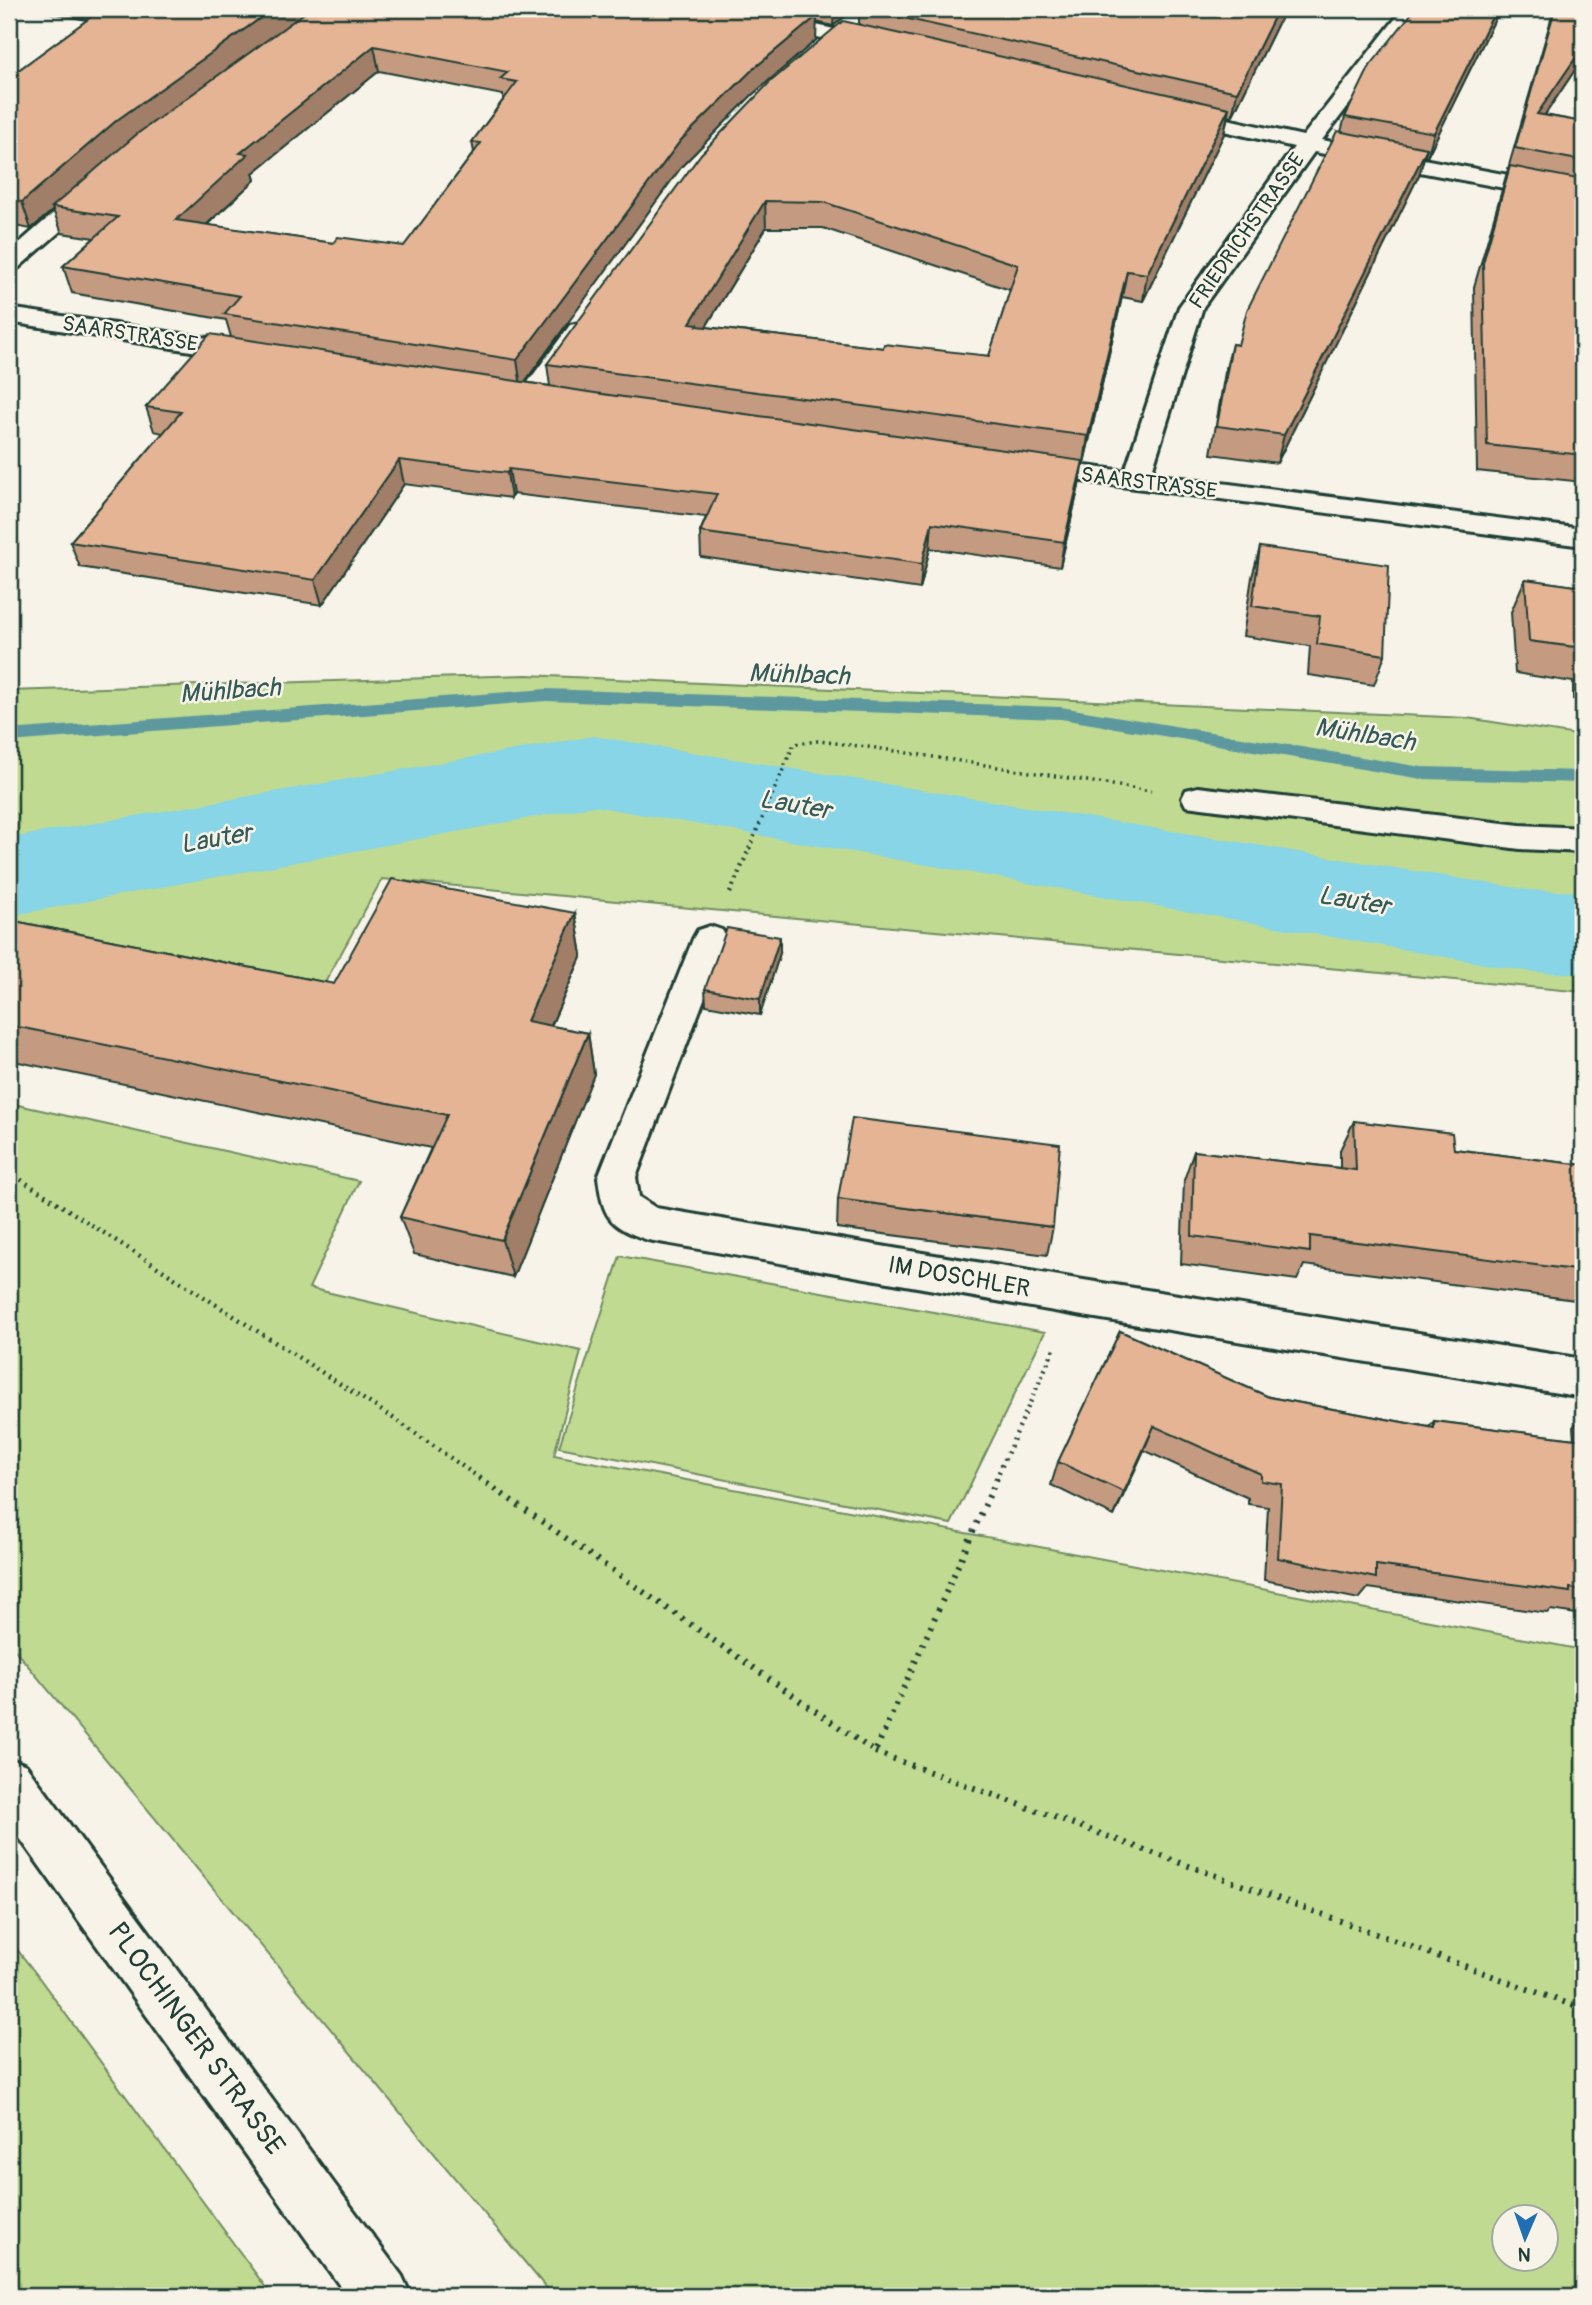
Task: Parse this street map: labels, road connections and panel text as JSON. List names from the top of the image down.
{
  "streets": {
    "street": [
      "FRIEDRICHSTRASSE",
      "SAARSTRASSE",
      "IM DOSCHLER",
      "PLOCHINGER STRASSE"
    ]
  },
  "crossings": [
    ["FRIEDRICHSTRASSE", "SAARSTRASSE"]
  ],
  "water": ["Mühlbach", "Lauter"],
  "north": "bottom"
}
